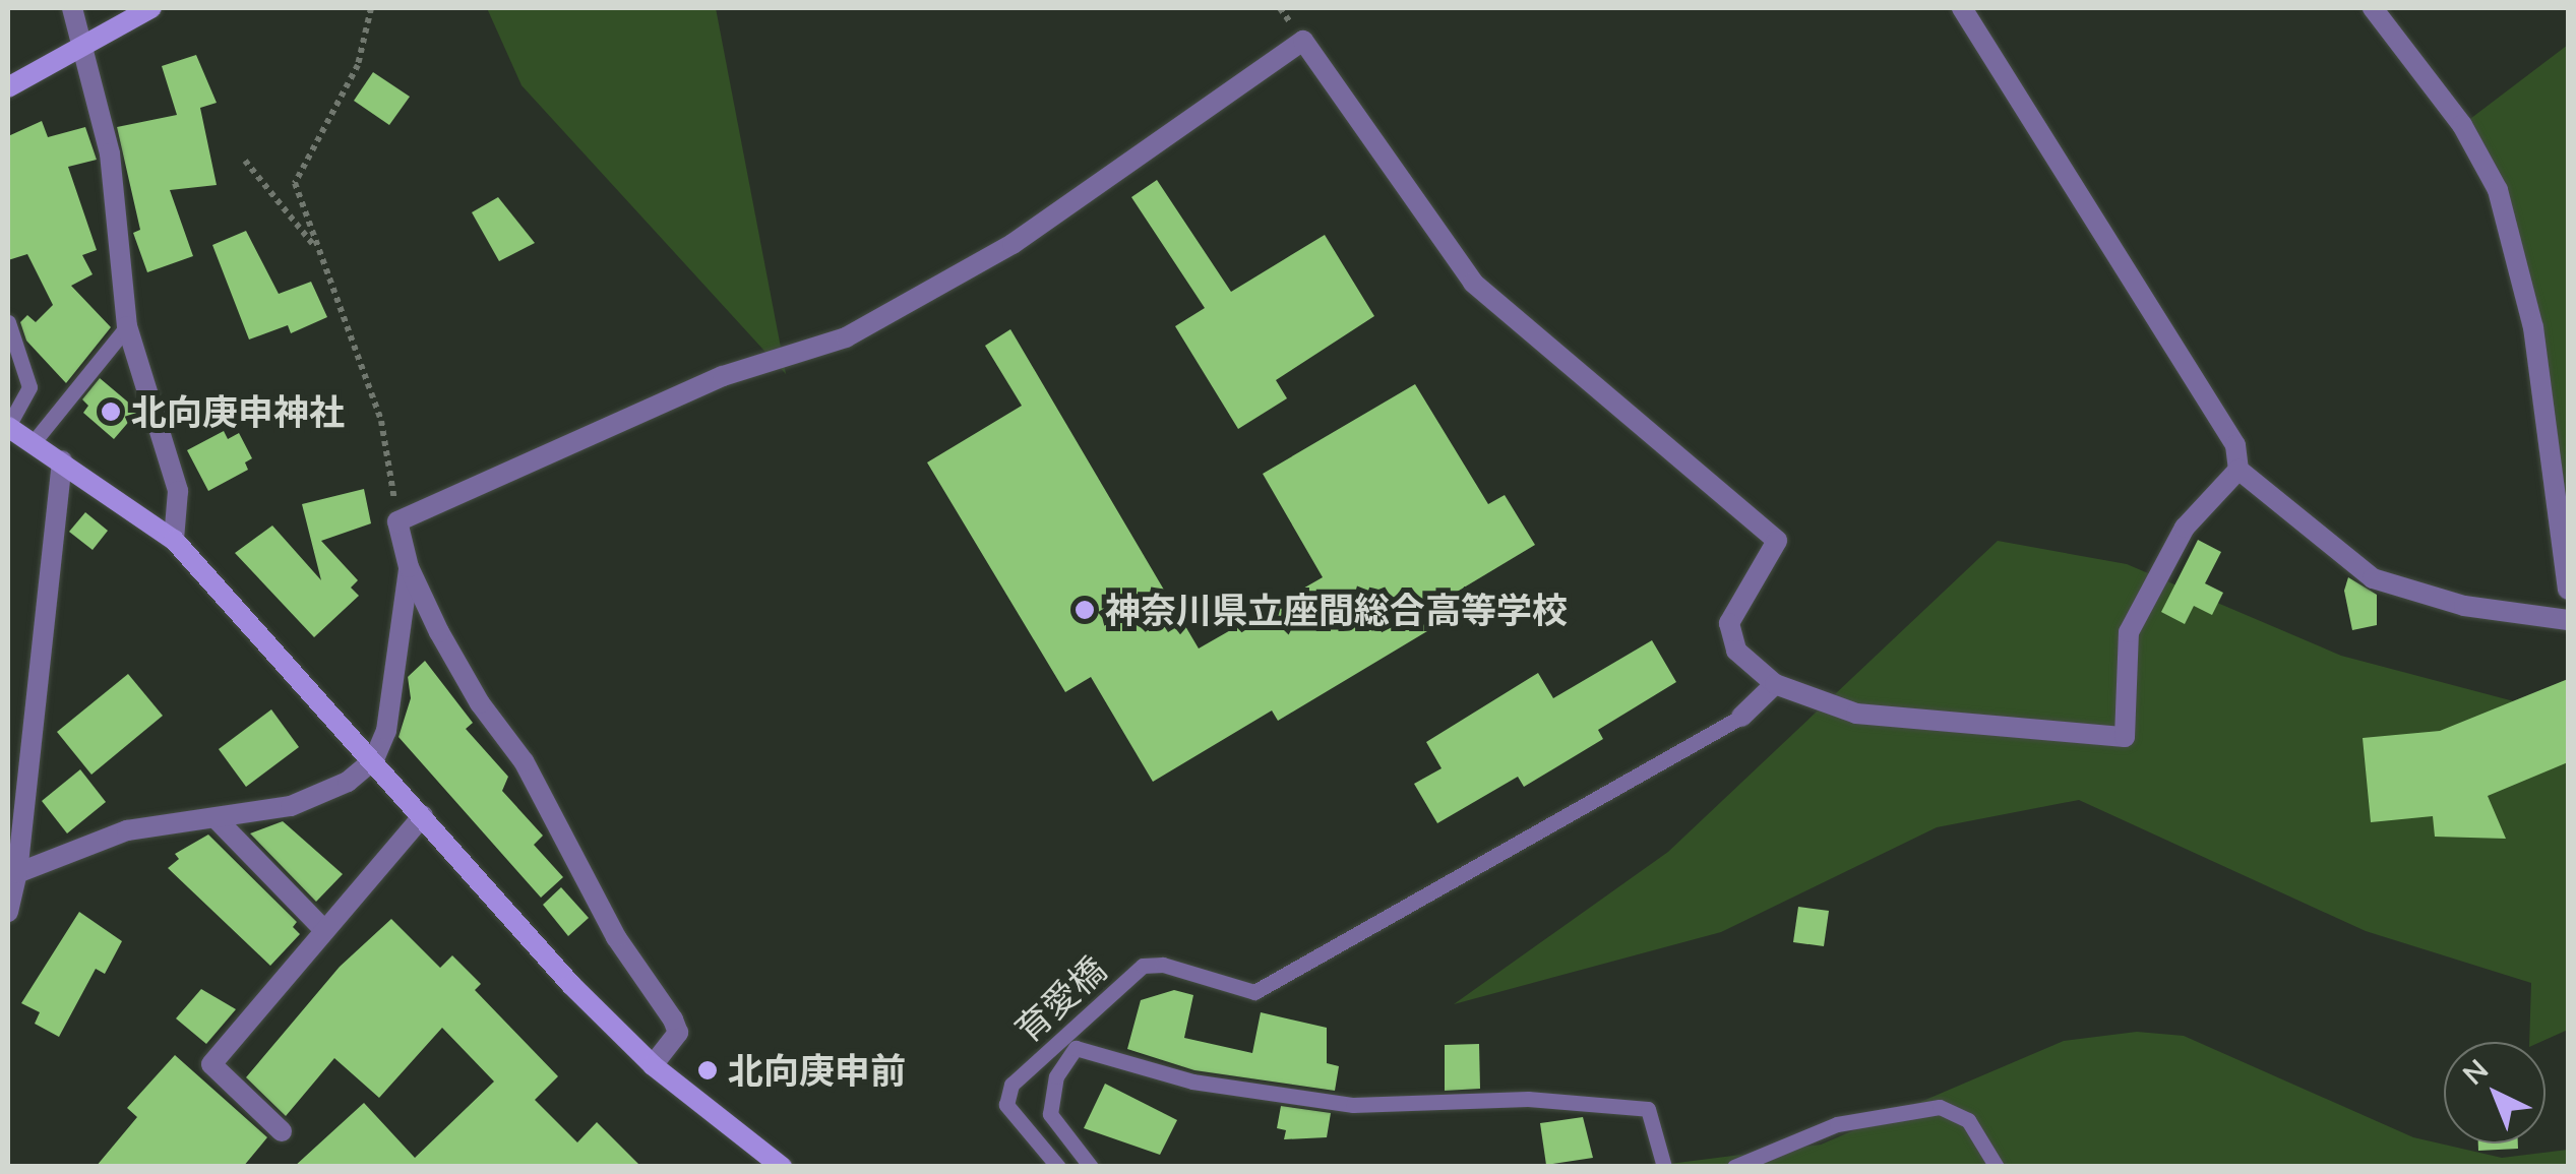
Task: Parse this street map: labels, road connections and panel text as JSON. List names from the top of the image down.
{
  "streets": {
    "lane": ["育愛橋"]
  },
  "places": ["北向庚申神社", "神奈川県立座間総合高等学校", "北向庚申前"],
  "north": "top left"
}
